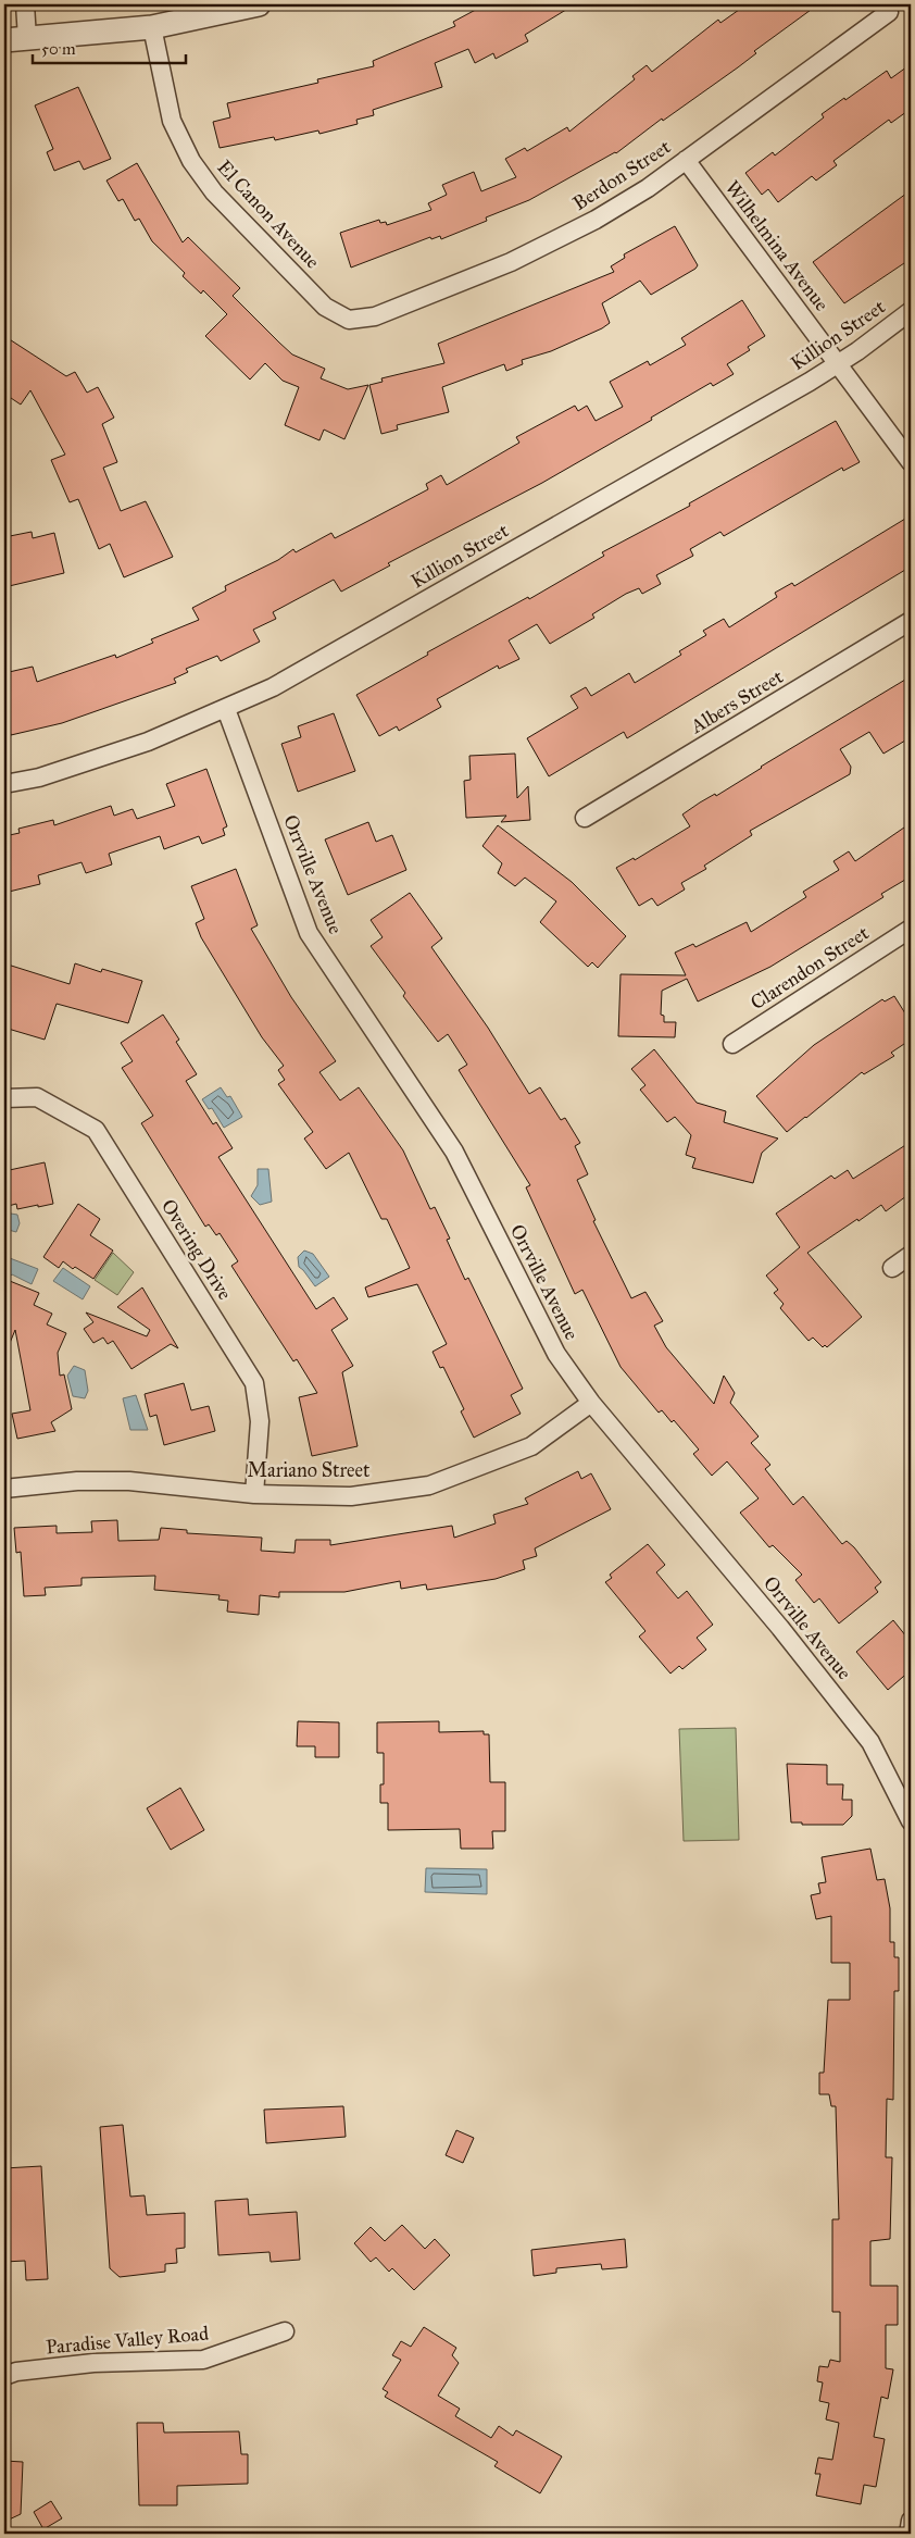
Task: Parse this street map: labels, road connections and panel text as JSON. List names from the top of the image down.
{
  "streets": {
    "street": [
      "Berdon Street",
      "El Canon Avenue",
      "Wilhelmina Avenue",
      "Killion Street",
      "Albers Street",
      "Orrville Avenue",
      "Clarendon Street",
      "Overing Drive",
      "Mariano Street",
      "Paradise Valley Road"
    ]
  },
  "crossings": [
    ["Berdon Street", "El Canon Avenue"],
    ["Berdon Street", "Wilhelmina Avenue"],
    ["Wilhelmina Avenue", "Killion Street"],
    ["Killion Street", "Orrville Avenue"],
    ["Orrville Avenue", "Mariano Street"],
    ["Overing Drive", "Mariano Street"]
  ],
  "scale_bar": "50 m"
}
